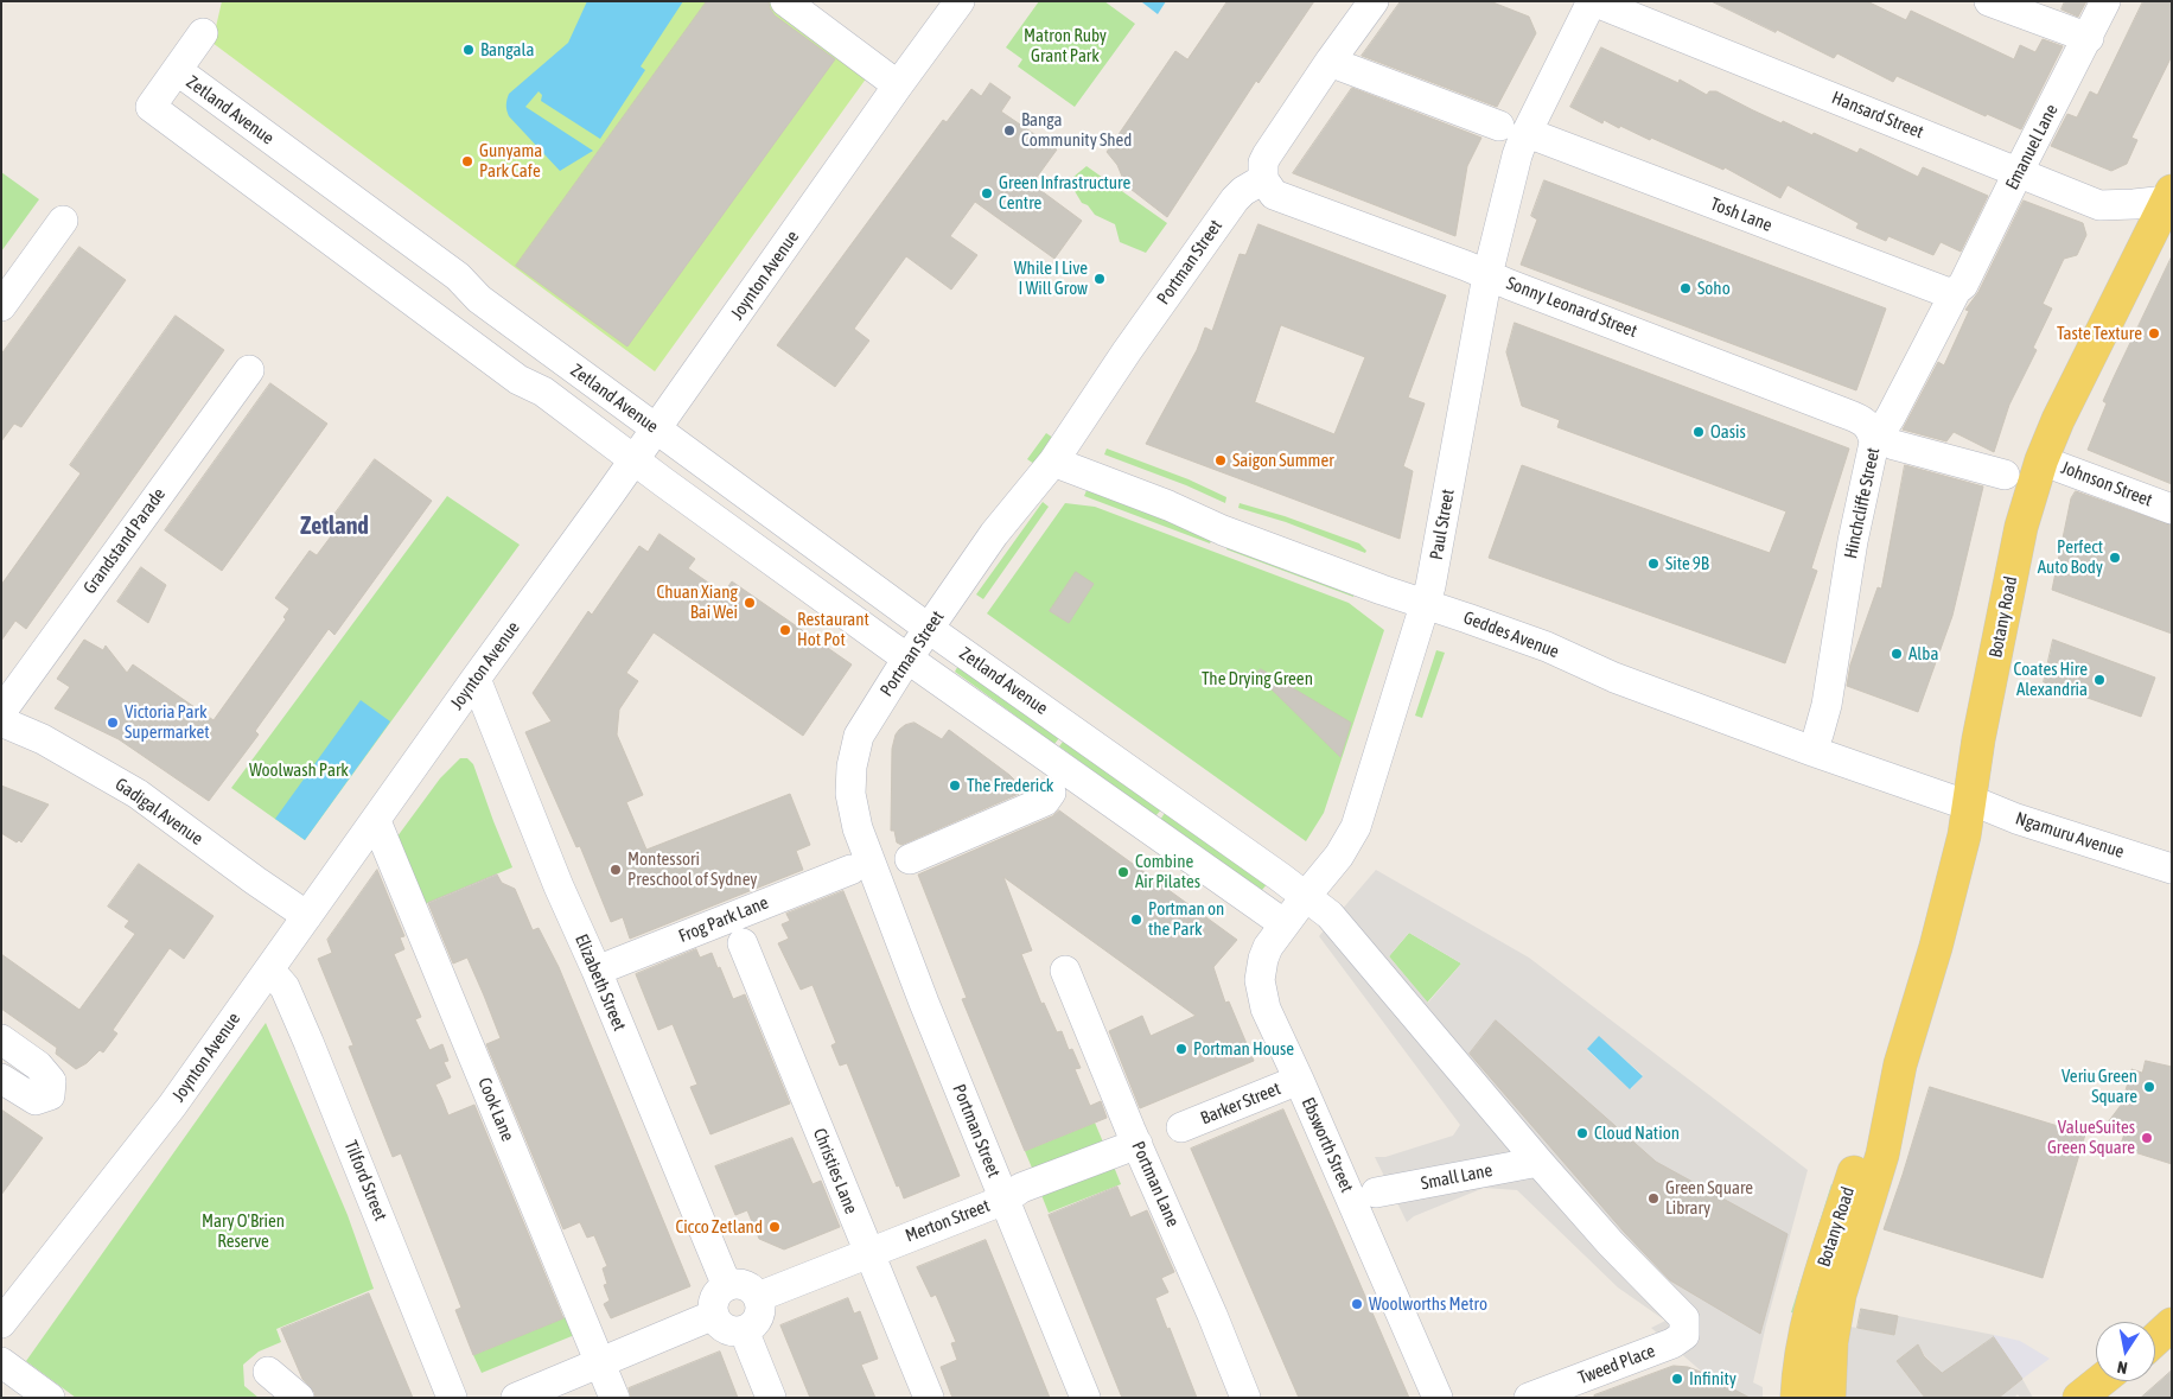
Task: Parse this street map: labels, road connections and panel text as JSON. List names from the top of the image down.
{
  "streets": {
    "main road": ["Botany Road"],
    "street": [
      "Zetland Avenue",
      "Hansard Street",
      "Emanuel Lane",
      "Tosh Lane",
      "Portman Street",
      "Joynton Avenue",
      "Sonny Leonard Street",
      "Johnson Street",
      "Hinchcliffe Street",
      "Paul Street",
      "Grandstand Parade",
      "Geddes Avenue",
      "Gadigal Avenue",
      "Ngamuru Avenue",
      "Frog Park Lane",
      "Elizabeth Street",
      "Barker Street",
      "Cook Lane",
      "Ebsworth Street",
      "Christies Lane",
      "Small Lane",
      "Tilford Street",
      "Portman Lane",
      "Merton Street",
      "Tweed Place"
    ]
  },
  "crossings": [
    ["Zetland Avenue", "Portman Street"],
    ["Zetland Avenue", "Joynton Avenue"],
    ["Zetland Avenue", "Paul Street"],
    ["Zetland Avenue", "Ebsworth Street"],
    ["Zetland Avenue", "Small Lane"],
    ["Zetland Avenue", "Tweed Place"],
    ["Hansard Street", "Emanuel Lane"],
    ["Hansard Street", "Paul Street"],
    ["Hansard Street", "Botany Road"],
    ["Emanuel Lane", "Tosh Lane"],
    ["Emanuel Lane", "Hinchcliffe Street"],
    ["Tosh Lane", "Hinchcliffe Street"],
    ["Tosh Lane", "Paul Street"],
    ["Portman Street", "Sonny Leonard Street"],
    ["Portman Street", "Geddes Avenue"],
    ["Portman Street", "Merton Street"],
    ["Joynton Avenue", "Gadigal Avenue"],
    ["Joynton Avenue", "Elizabeth Street"],
    ["Joynton Avenue", "Cook Lane"],
    ["Joynton Avenue", "Tilford Street"],
    ["Sonny Leonard Street", "Hinchcliffe Street"],
    ["Sonny Leonard Street", "Paul Street"],
    ["Johnson Street", "Botany Road"],
    ["Hinchcliffe Street", "Geddes Avenue"],
    ["Paul Street", "Geddes Avenue"],
    ["Paul Street", "Ebsworth Street"],
    ["Botany Road", "Geddes Avenue"],
    ["Botany Road", "Ngamuru Avenue"],
    ["Geddes Avenue", "Ngamuru Avenue"],
    ["Frog Park Lane", "Elizabeth Street"],
    ["Elizabeth Street", "Merton Street"],
    ["Barker Street", "Ebsworth Street"],
    ["Christies Lane", "Merton Street"],
    ["Portman Lane", "Merton Street"]
  ],
  "districts": ["Zetland"],
  "parks": [
    "Matron Ruby Grant Park",
    "The Drying Green",
    "Woolwash Park",
    "Mary O'Brien Reserve"
  ],
  "places": [
    "Bangala",
    "Banga Community Shed",
    "Gunyama Park Cafe",
    "Green Infrastructure Centre",
    "While I Live I Will Grow",
    "Soho",
    "Taste Texture",
    "Oasis",
    "Saigon Summer",
    "Perfect Auto Body",
    "Site 9B",
    "Chuan Xiang Bai Wei",
    "Restaurant Hot Pot",
    "Alba",
    "Coates Hire Alexandria",
    "Victoria Park Supermarket",
    "The Frederick",
    "Montessori Preschool of Sydney",
    "Combine Air Pilates",
    "Portman on the Park",
    "Portman House",
    "Veriu Green Square",
    "Cloud Nation",
    "ValueSuites Green Square",
    "Green Square Library",
    "Cicco Zetland",
    "Woolworths Metro",
    "Infinity"
  ],
  "north": "bottom"
}
